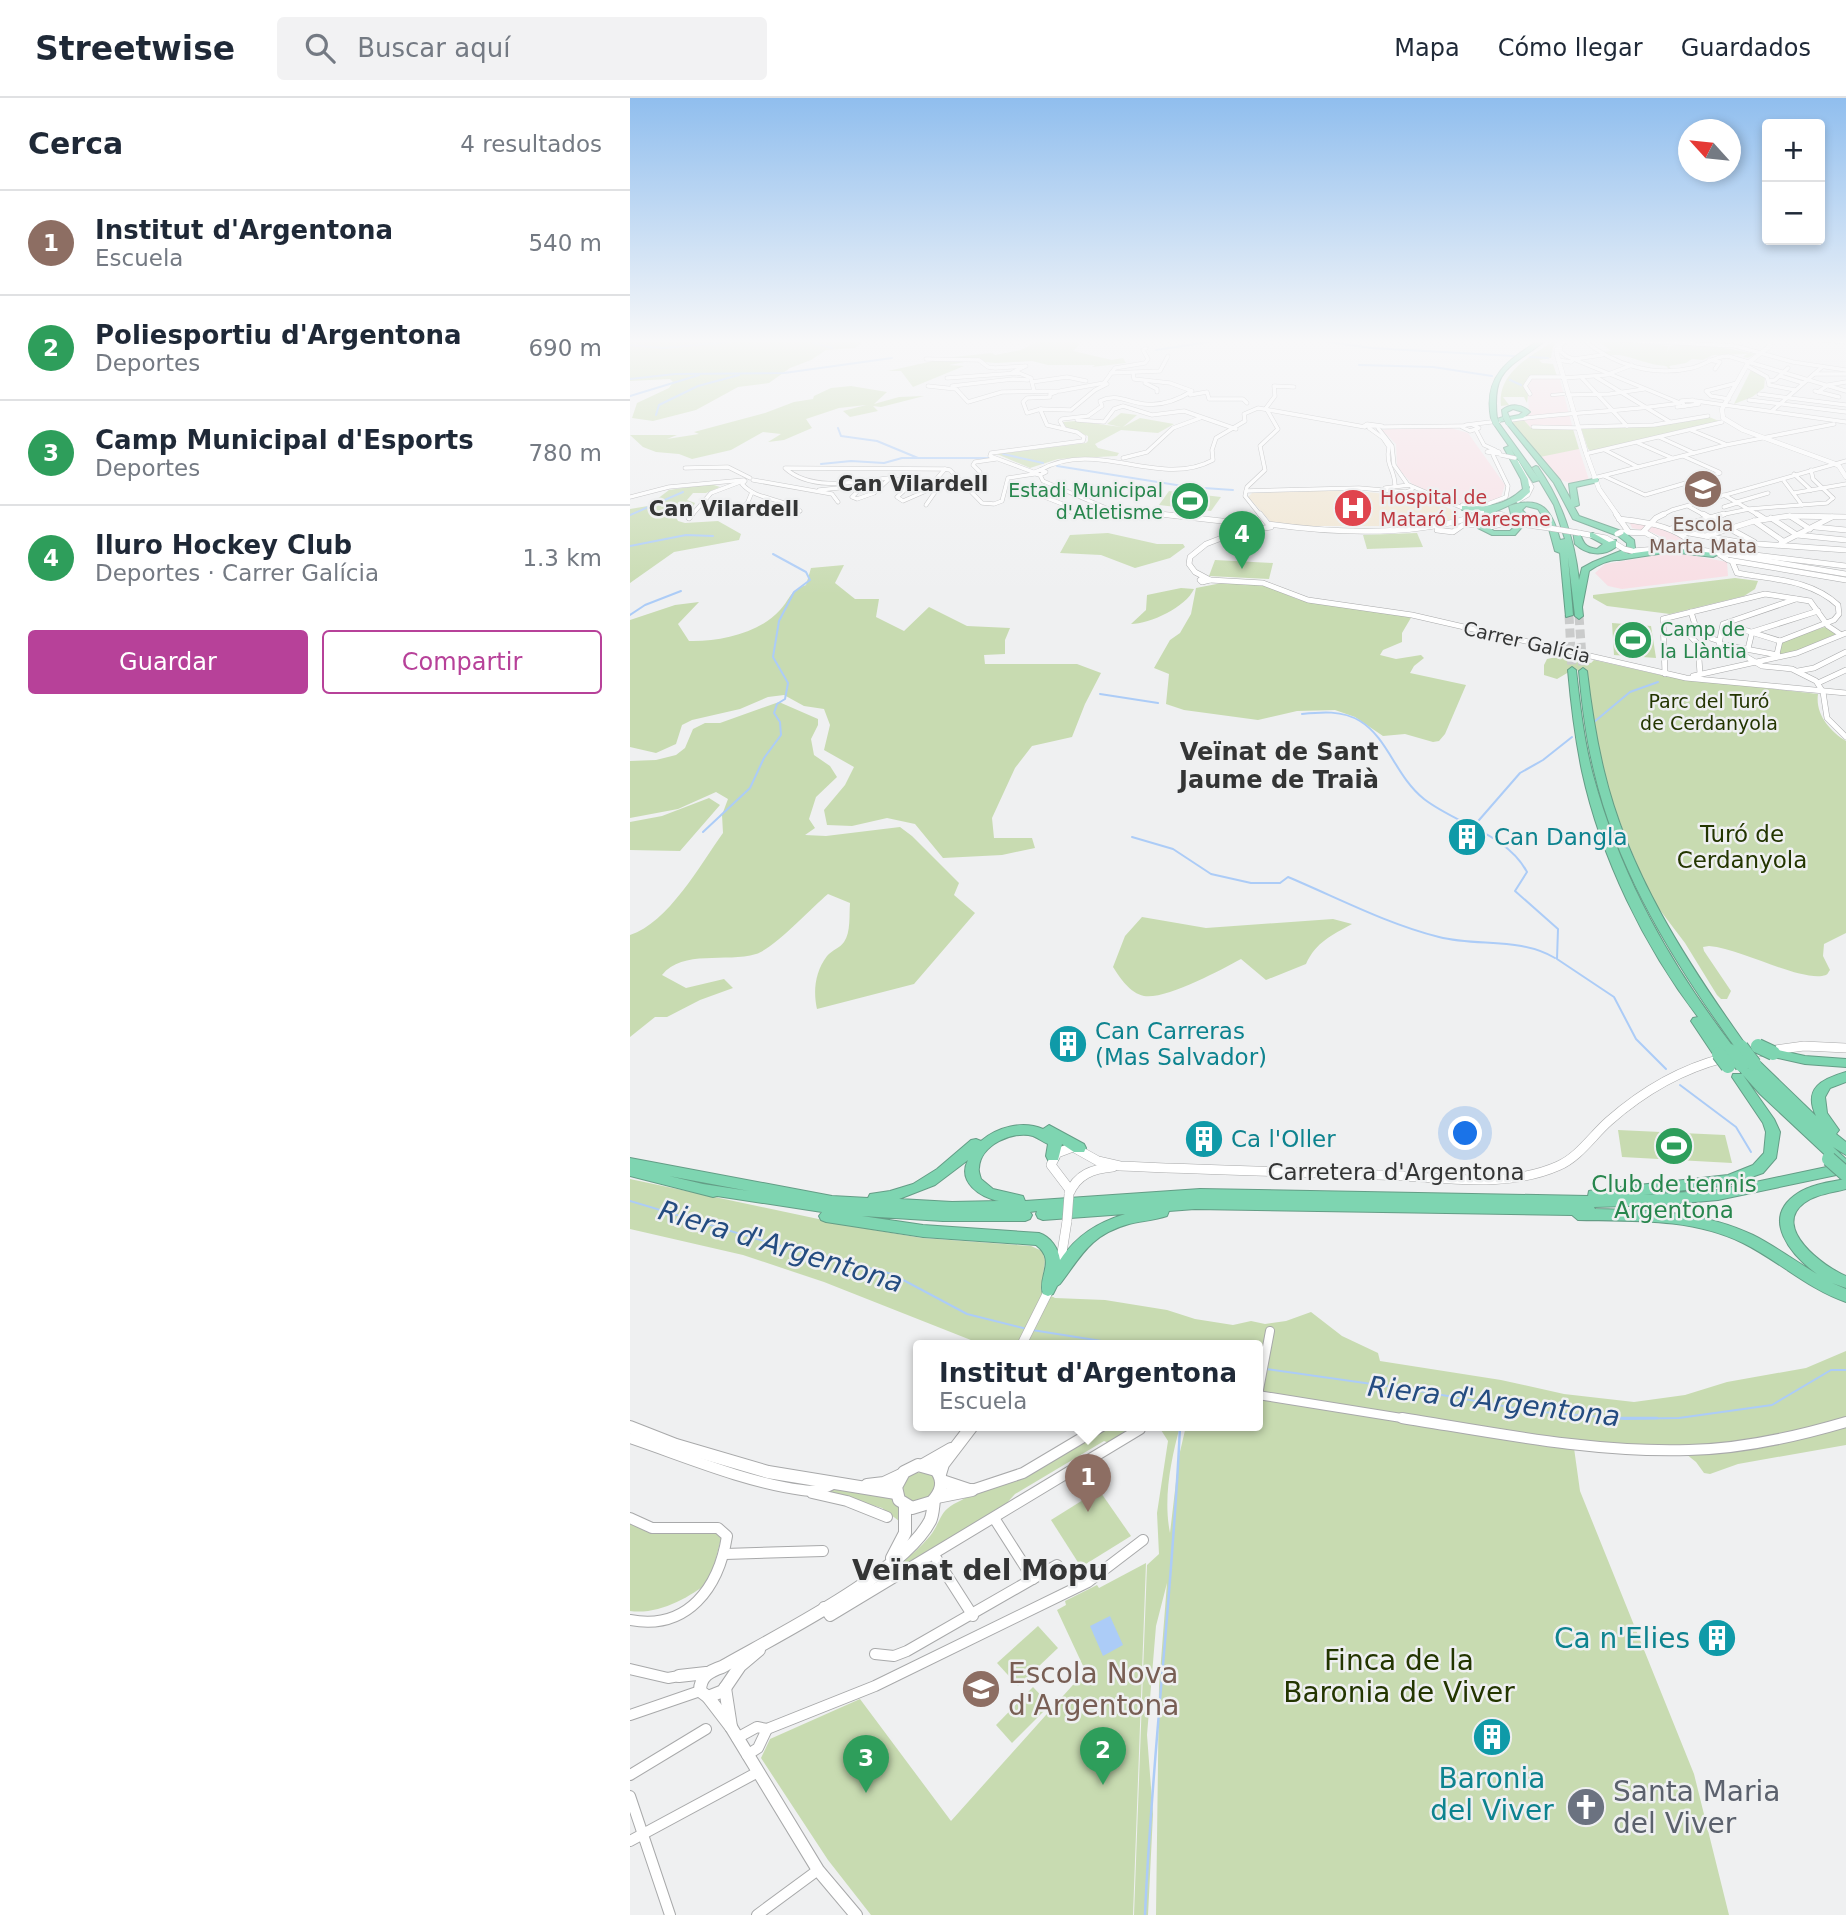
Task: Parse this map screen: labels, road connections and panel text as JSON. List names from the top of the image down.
{
  "streets": {
    "street": ["Carrer Galícia", "Carretera d'Argentona"]
  },
  "districts": [
    "Can Vilardell",
    "Can Vilardell",
    "Veïnat de Sant Jaume de Traià",
    "Veïnat del Mopu"
  ],
  "water": ["Riera d'Argentona"],
  "parks": ["Parc del Turó de Cerdanyola", "Turó de Cerdanyola", "Finca de la Baronia de Viver"],
  "places": {
    "school or university": ["Escola Marta Mata", "Escola Nova d'Argentona"],
    "sports": ["Estadi Municipal d'Atletisme", "Camp de la Llàntia", "Club de tennis Argentona"],
    "hospital": ["Hospital de Mataró i Maresme"],
    "building": [
      "Can Dangla",
      "Can Carreras (Mas Salvador)",
      "Ca l'Oller",
      "Ca n'Elies",
      "Baronia del Viver"
    ],
    "church": ["Santa Maria del Viver"]
  },
  "north": "top left",
  "page": {
    "header": "Streetwise",
    "search": "Buscar aquí",
    "nav": ["Mapa", "Cómo llegar", "Guardados"],
    "heading": ["Cerca", "4 resultados"],
    "map_buttons": ["+", "−"],
    "list": [
      {
        "mark": "1",
        "name": "Institut d'Argentona",
        "note": "Escuela",
        "value": "540 m"
      },
      {
        "mark": "2",
        "name": "Poliesportiu d'Argentona",
        "note": "Deportes",
        "value": "690 m"
      },
      {
        "mark": "3",
        "name": "Camp Municipal d'Esports",
        "note": "Deportes",
        "value": "780 m"
      },
      {
        "mark": "4",
        "name": "Iluro Hockey Club",
        "note": "Deportes · Carrer Galícia",
        "value": "1.3 km"
      }
    ],
    "pins": [
      "4",
      "1",
      "2",
      "3"
    ],
    "buttons": ["Guardar", "Compartir"],
    "popup": ["Institut d'Argentona", "Escuela"]
  }
}
